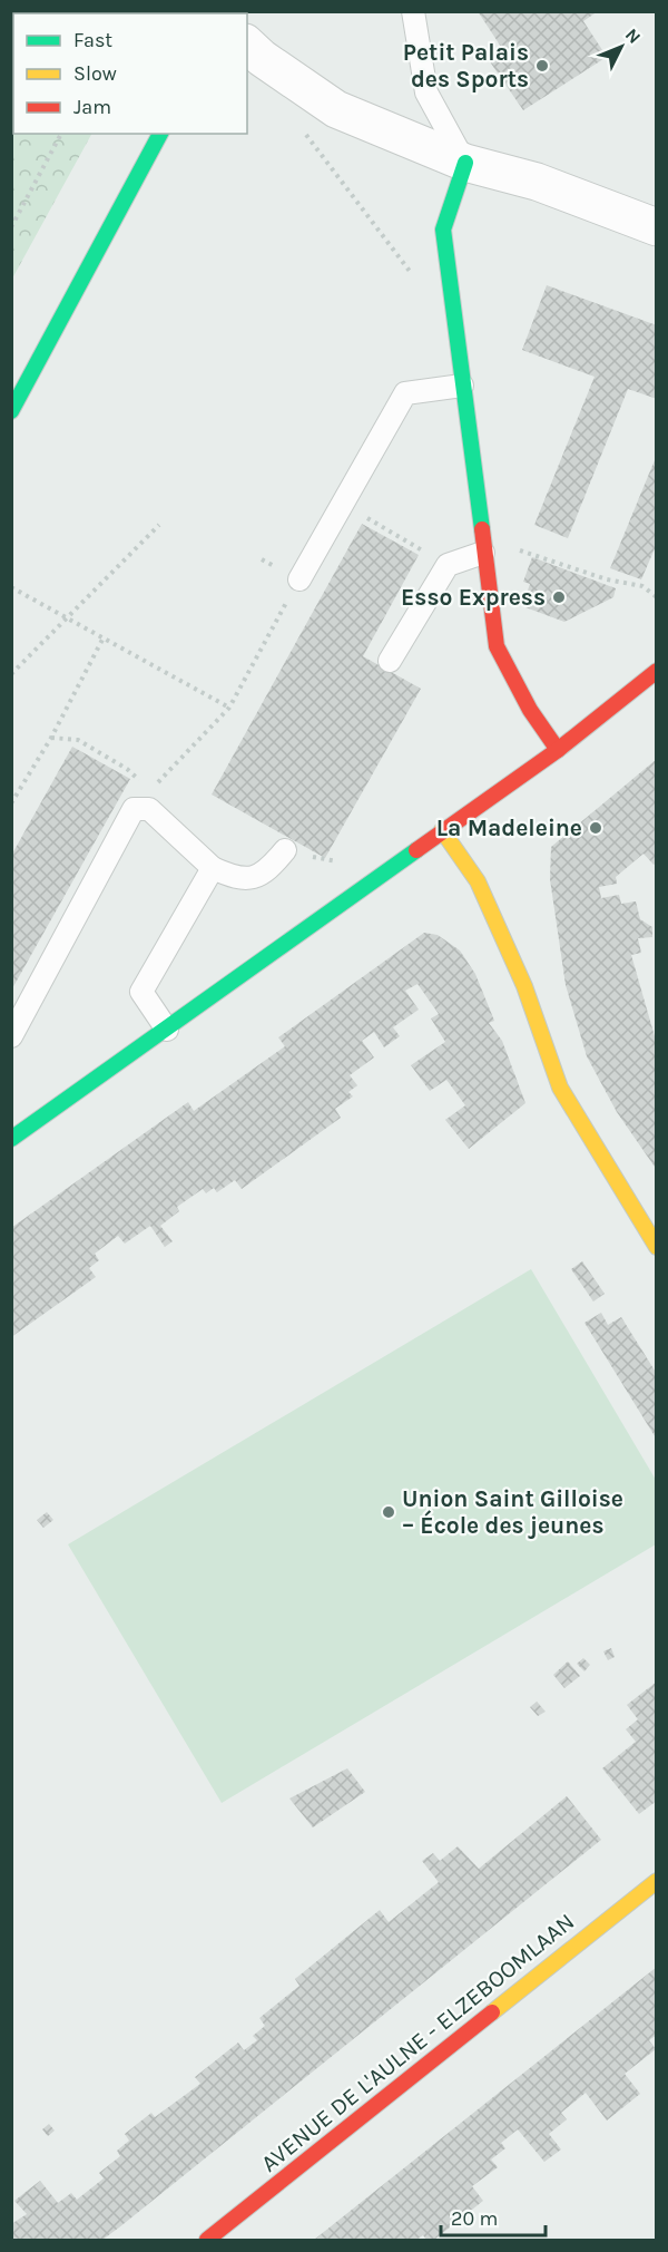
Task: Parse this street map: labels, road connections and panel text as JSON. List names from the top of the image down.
{
  "streets": {
    "street": ["AVENUE DE L'AULNE - ELZEBOOMLAAN"]
  },
  "places": [
    "Petit Palais des Sports",
    "Esso Express",
    "La Madeleine",
    "Union Saint Gilloise – École des jeunes"
  ],
  "legend": ["Fast", "Slow", "Jam"],
  "scale_bar": "20 m",
  "north": "top right"
}
